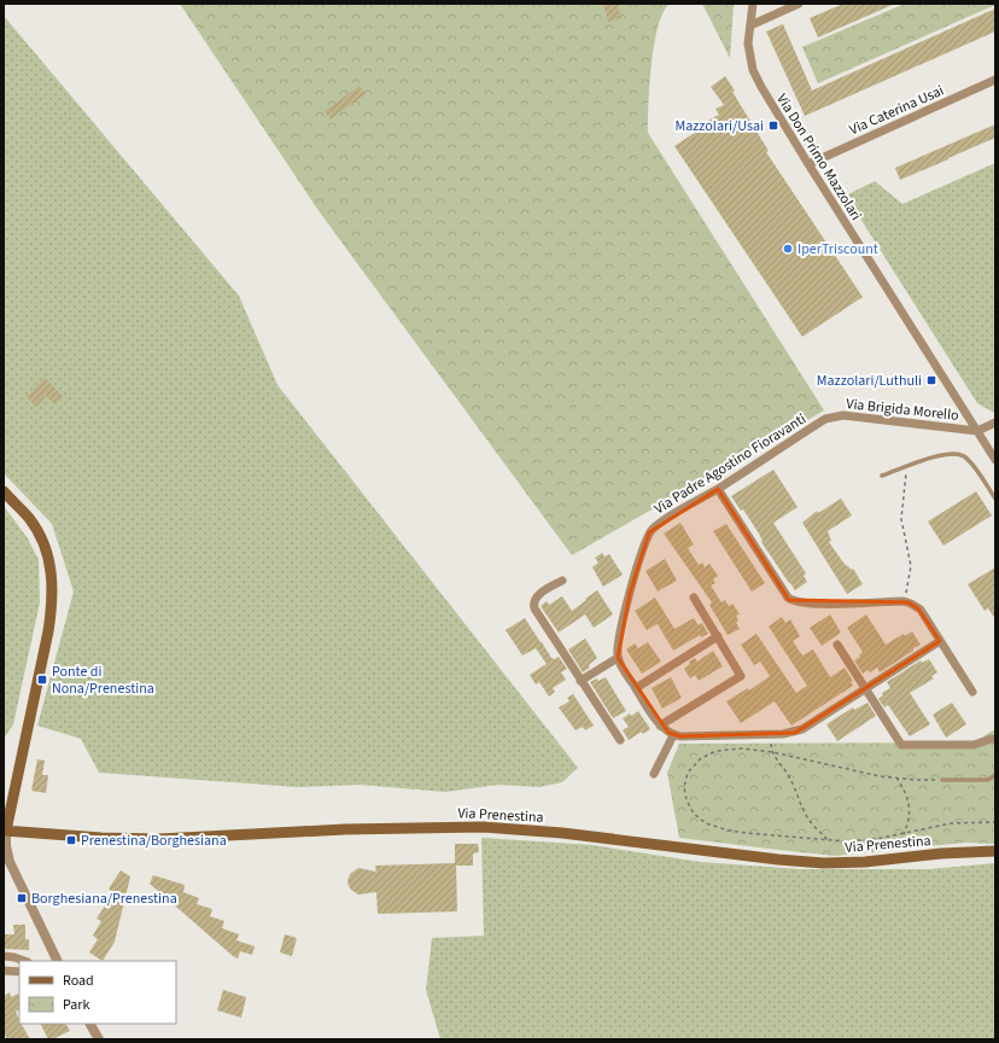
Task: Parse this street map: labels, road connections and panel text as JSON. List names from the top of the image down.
{
  "streets": {
    "main road": ["Via Prenestina"],
    "street": [
      "Via Caterina Usai",
      "Via Don Primo Mazzolari",
      "Via Brigida Morello",
      "Via Padre Agostino Fioravanti"
    ]
  },
  "crossings": [
    ["Via Caterina Usai", "Via Don Primo Mazzolari"],
    ["Via Don Primo Mazzolari", "Via Brigida Morello"],
    ["Via Brigida Morello", "Via Padre Agostino Fioravanti"]
  ],
  "places": {
    "transit": [
      "Mazzolari/Usai",
      "Mazzolari/Luthuli",
      "Ponte di Nona/Prenestina",
      "Prenestina/Borghesiana",
      "Borghesiana/Prenestina"
    ],
    "other": ["IperTriscount"]
  },
  "legend": ["Road", "Park"]
}
